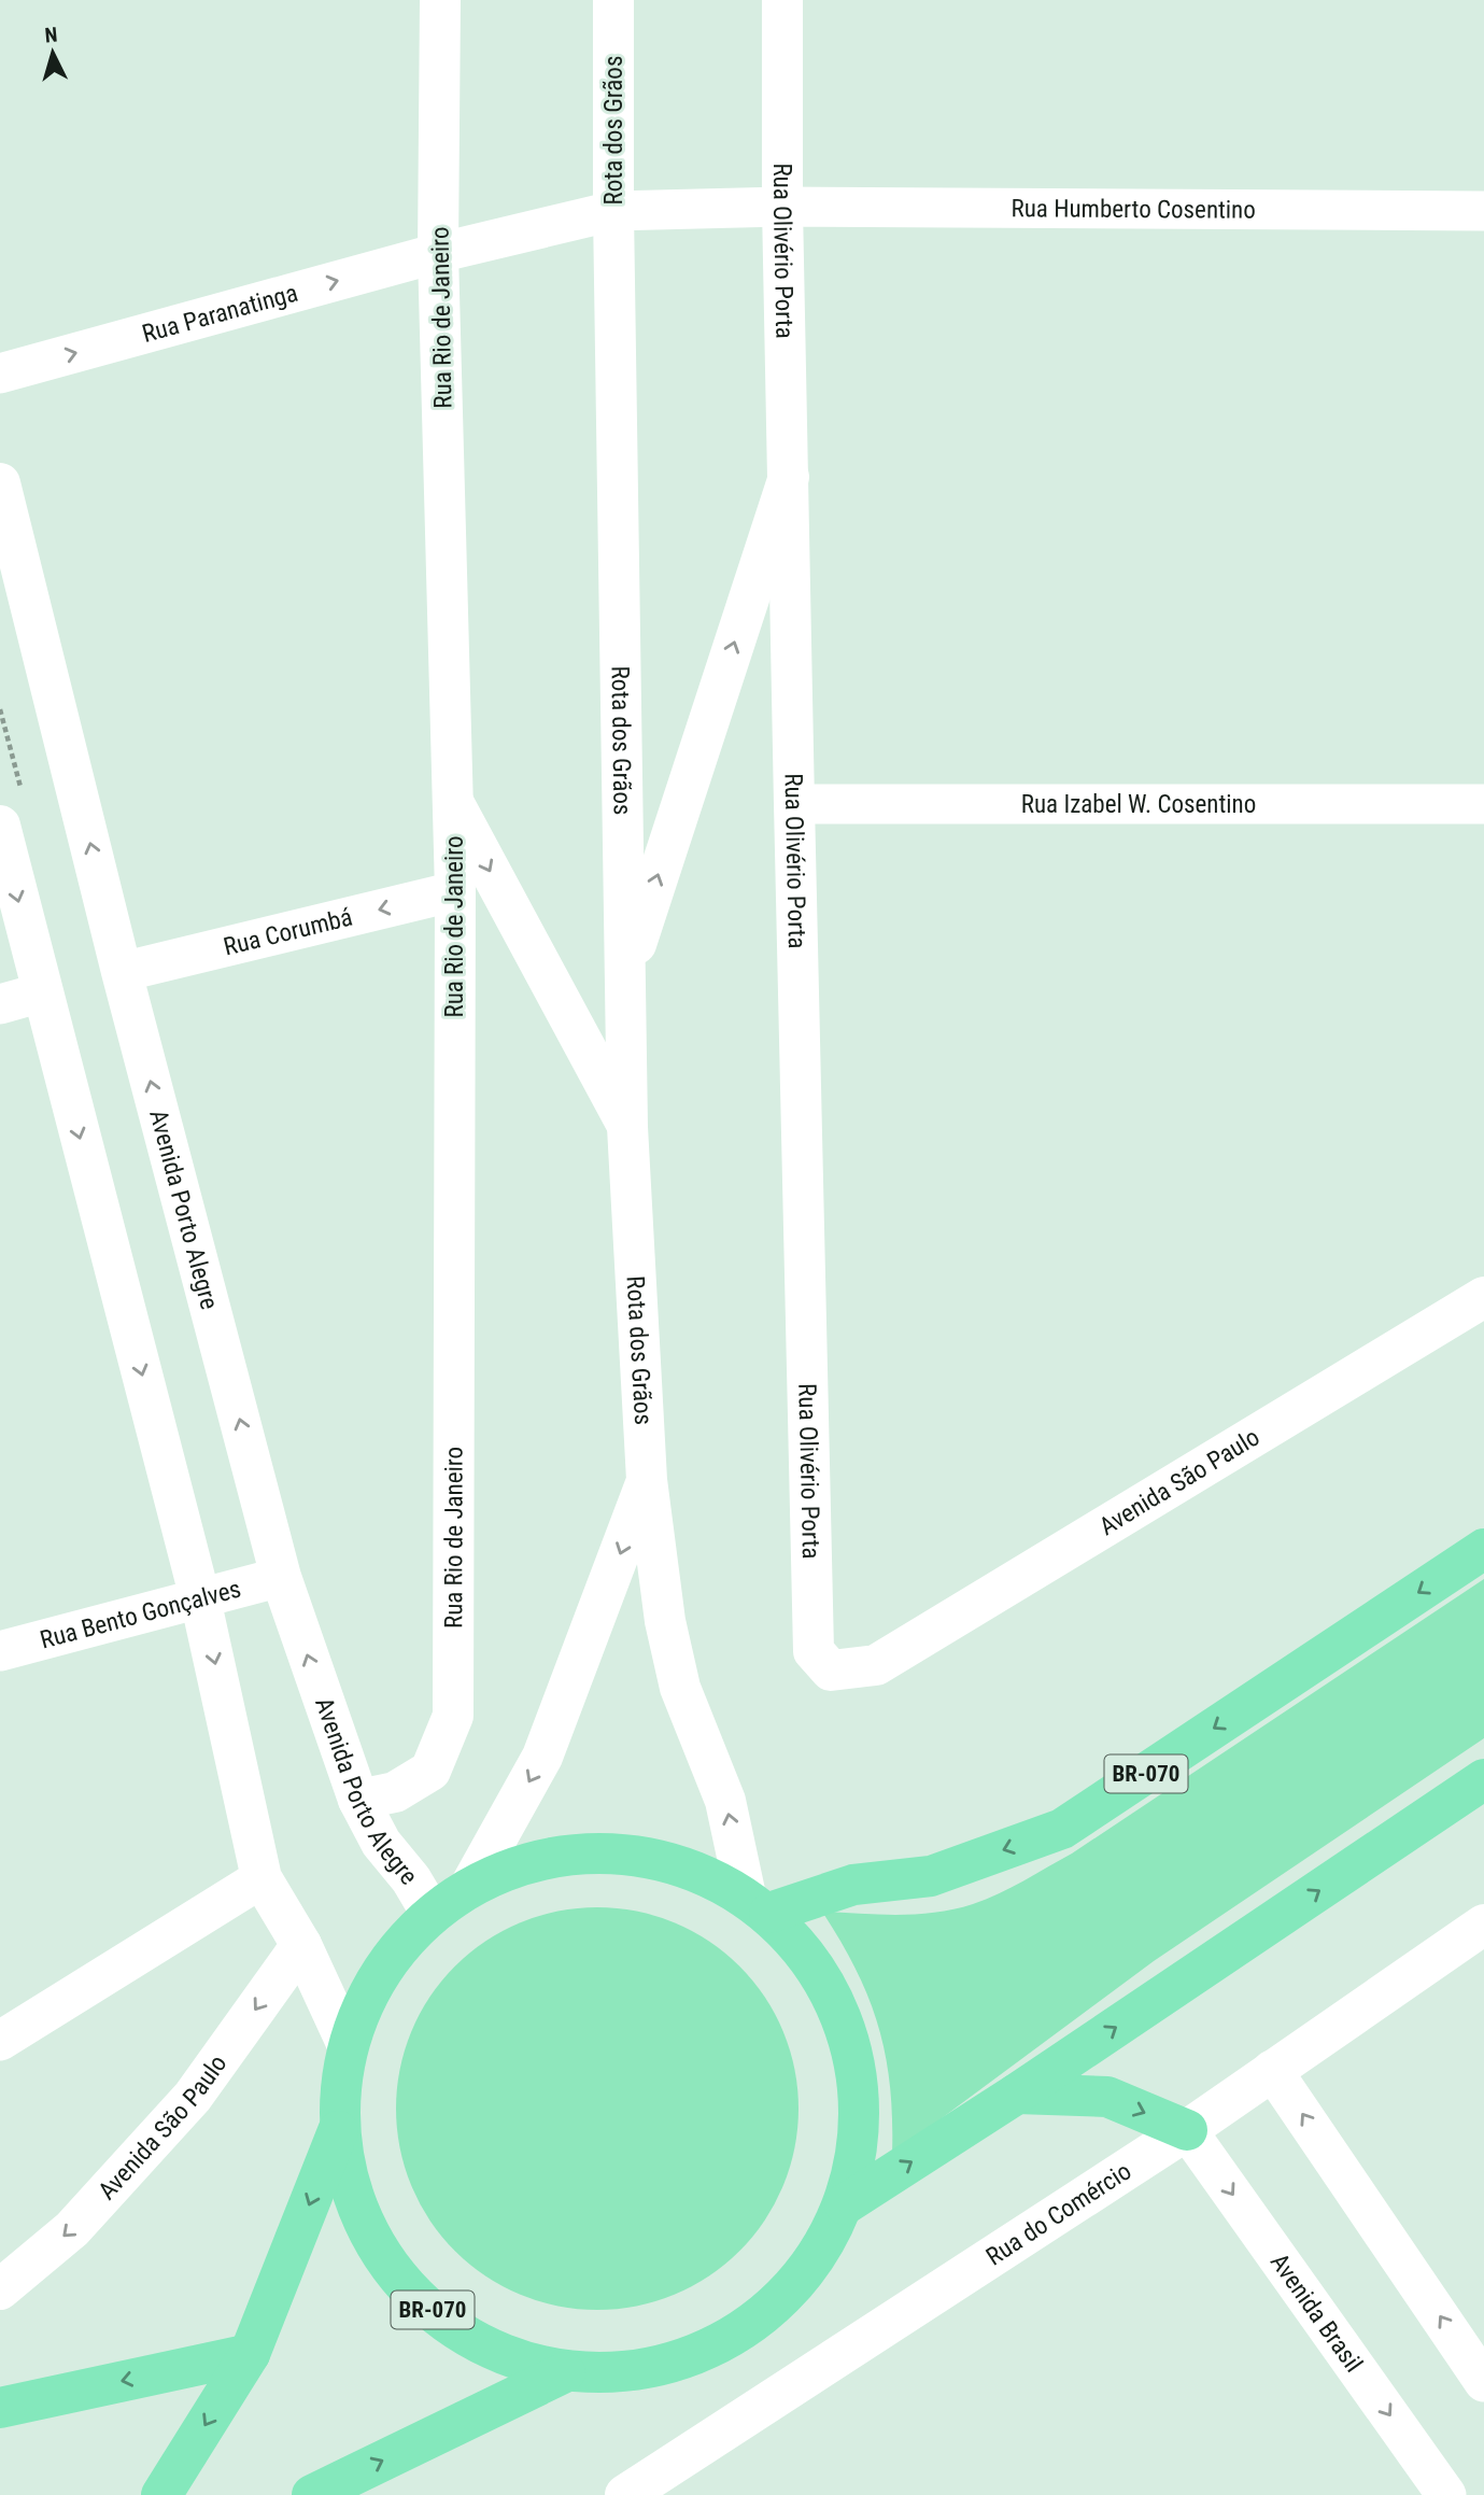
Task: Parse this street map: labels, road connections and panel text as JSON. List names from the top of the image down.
{
  "streets": {
    "highway": ["BR-070"],
    "main road": [
      "Rota dos Grãos",
      "Rua Olivério Porta",
      "Rua Rio de Janeiro",
      "Avenida Porto Alegre",
      "Avenida São Paulo",
      "Rua do Comércio"
    ],
    "street": [
      "Rua Humberto Cosentino",
      "Rua Paranatinga",
      "Rua Izabel W. Cosentino",
      "Rua Corumbá",
      "Rua Bento Gonçalves",
      "Avenida Brasil"
    ]
  },
  "crossings": [
    ["Rota dos Grãos", "Rua Humberto Cosentino"],
    ["Rota dos Grãos", "Rua Paranatinga"],
    ["Rota dos Grãos", "BR-070"],
    ["Rua Humberto Cosentino", "Rua Olivério Porta"],
    ["Rua Humberto Cosentino", "Rua Paranatinga"],
    ["Rua Olivério Porta", "Rua Izabel W. Cosentino"],
    ["Rua Olivério Porta", "Avenida São Paulo"],
    ["Rua Paranatinga", "Rua Rio de Janeiro"],
    ["Rua Rio de Janeiro", "Rua Corumbá"],
    ["Rua Rio de Janeiro", "Avenida Porto Alegre"],
    ["Rua Corumbá", "Avenida Porto Alegre"],
    ["Avenida Porto Alegre", "Rua Bento Gonçalves"],
    ["Avenida Porto Alegre", "BR-070"],
    ["Rua do Comércio", "Avenida Brasil"]
  ],
  "one_way": ["Rua Paranatinga", "Rua Corumbá", "Avenida São Paulo"],
  "north": "top"
}
